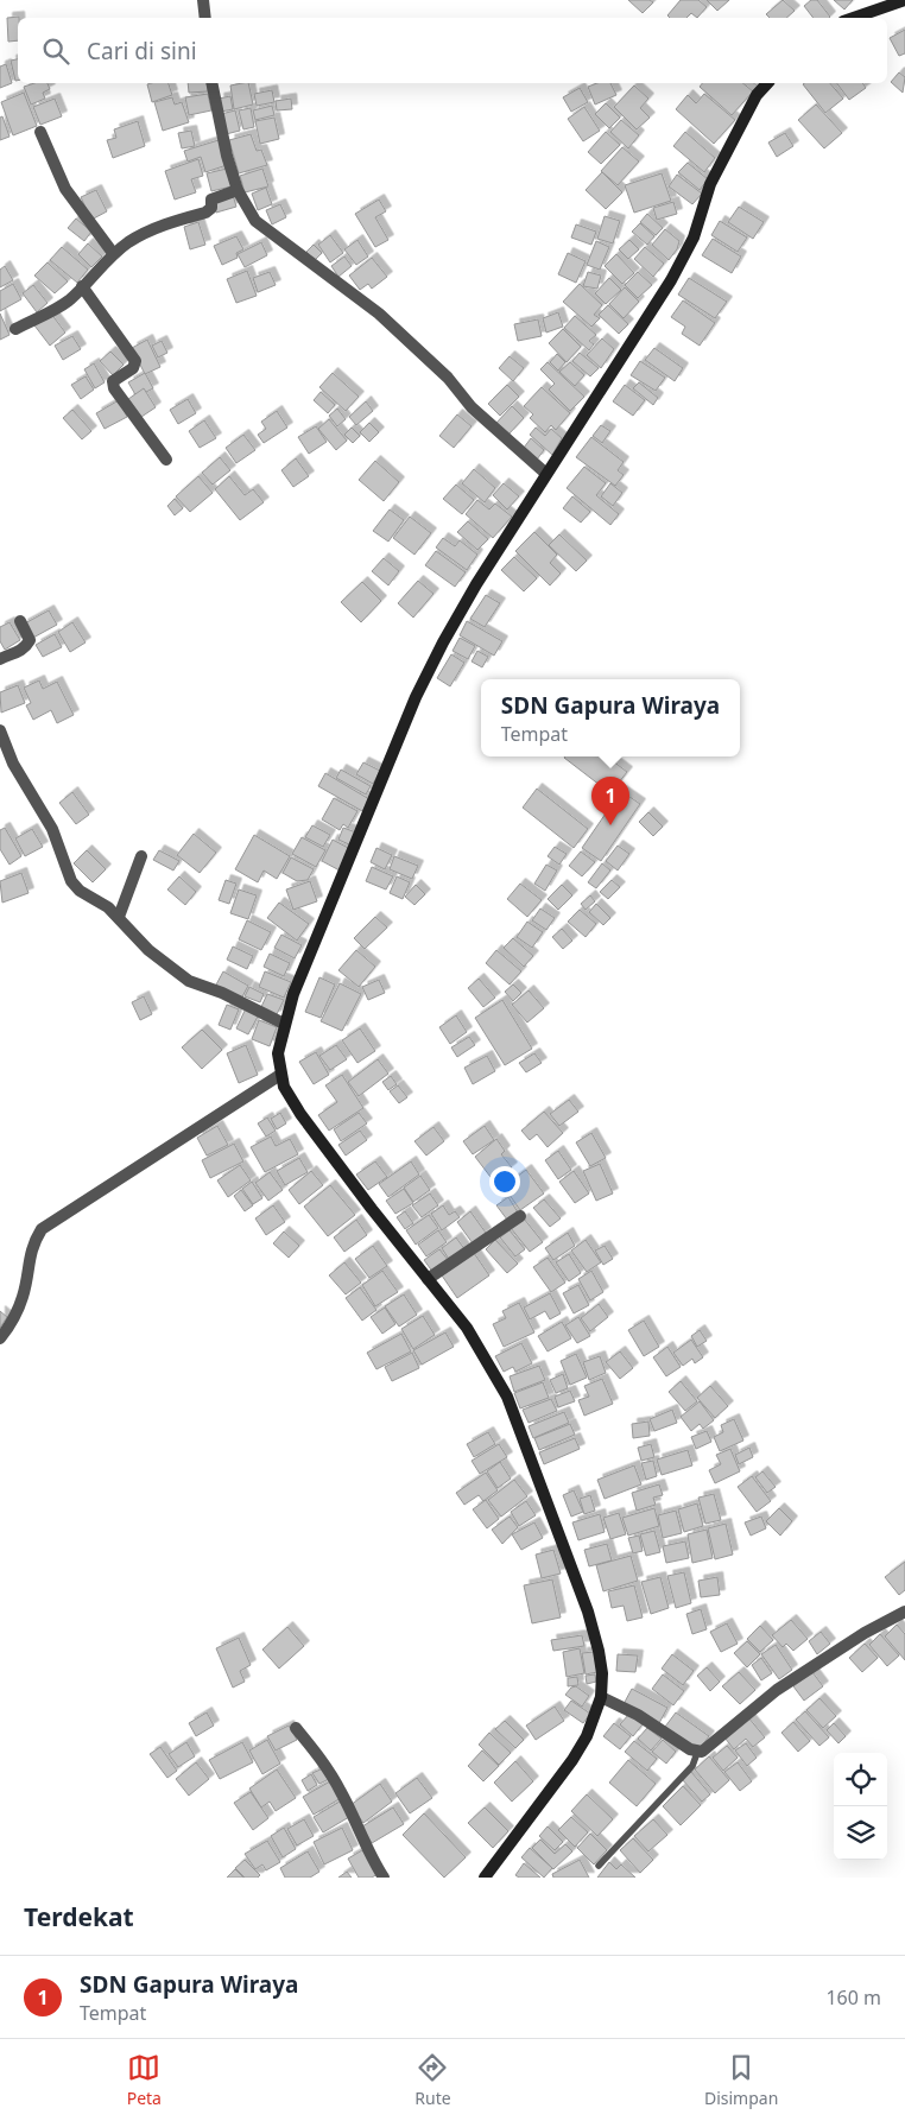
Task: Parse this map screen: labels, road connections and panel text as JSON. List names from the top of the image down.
{
  "page": {
    "search": "Cari di sini",
    "popup": ["SDN Gapura Wiraya", "Tempat"],
    "pins": "1",
    "heading": "Terdekat",
    "list": [
      {
        "mark": "1",
        "name": "SDN Gapura Wiraya",
        "note": "Tempat",
        "value": "160 m"
      }
    ],
    "nav": ["Peta", "Rute", "Disimpan"]
  }
}
